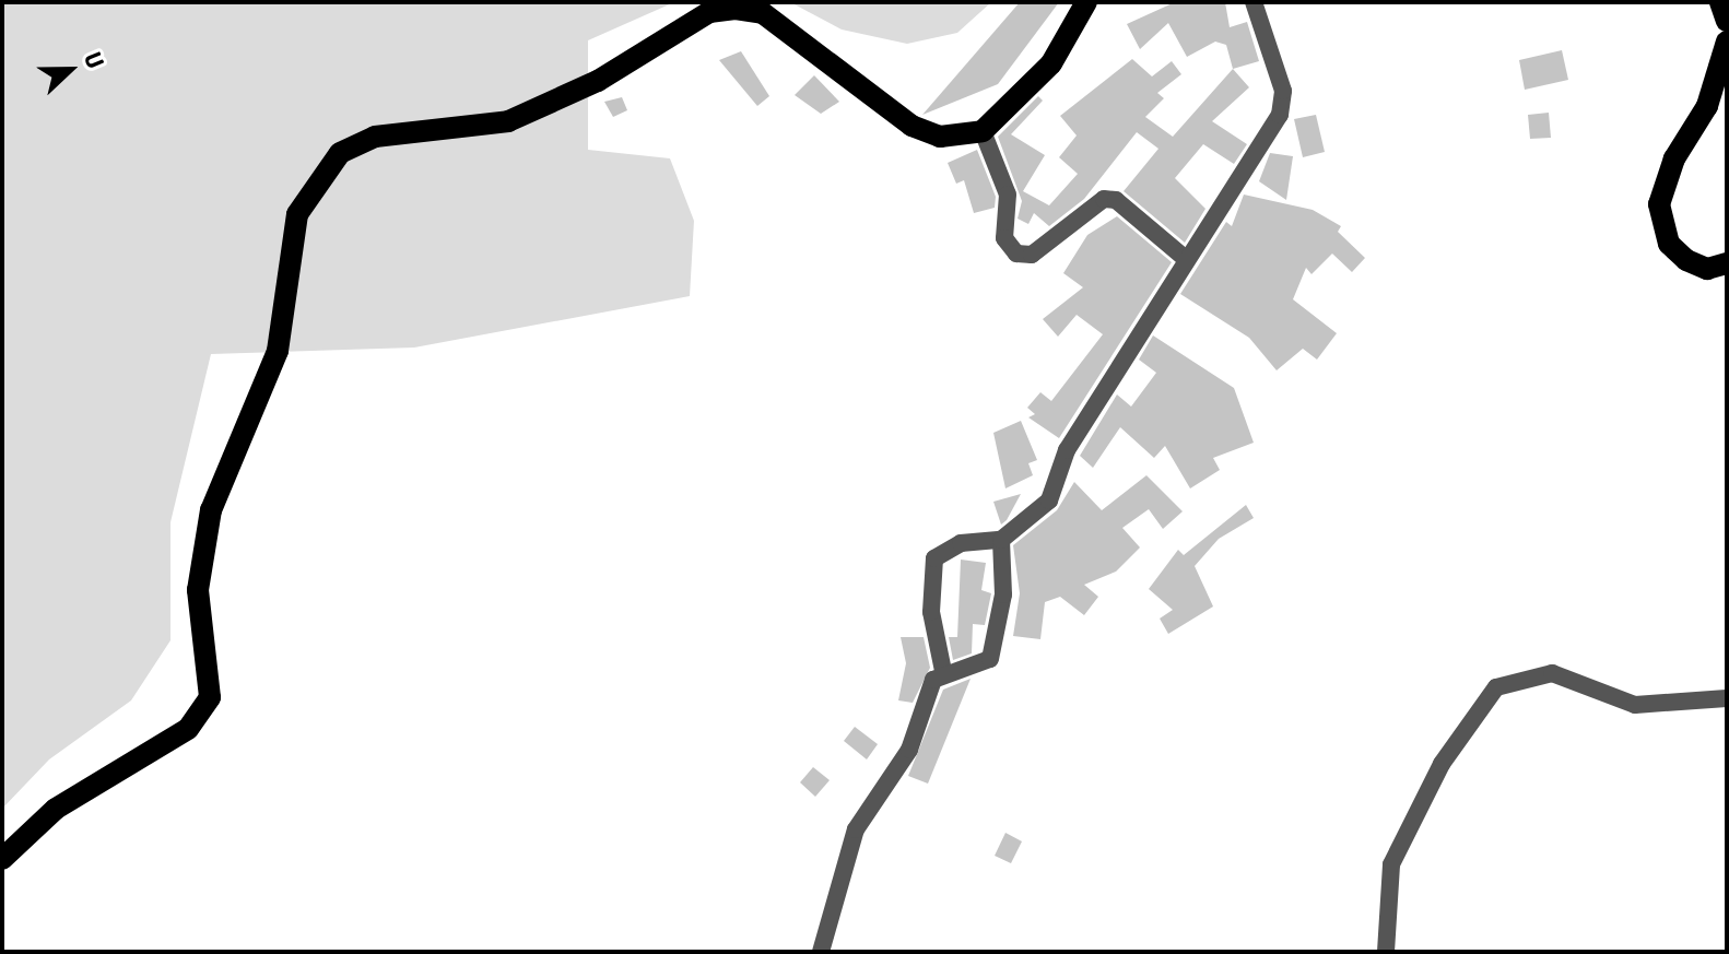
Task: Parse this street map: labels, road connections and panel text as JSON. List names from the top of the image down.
{
  "north": "right"
}
